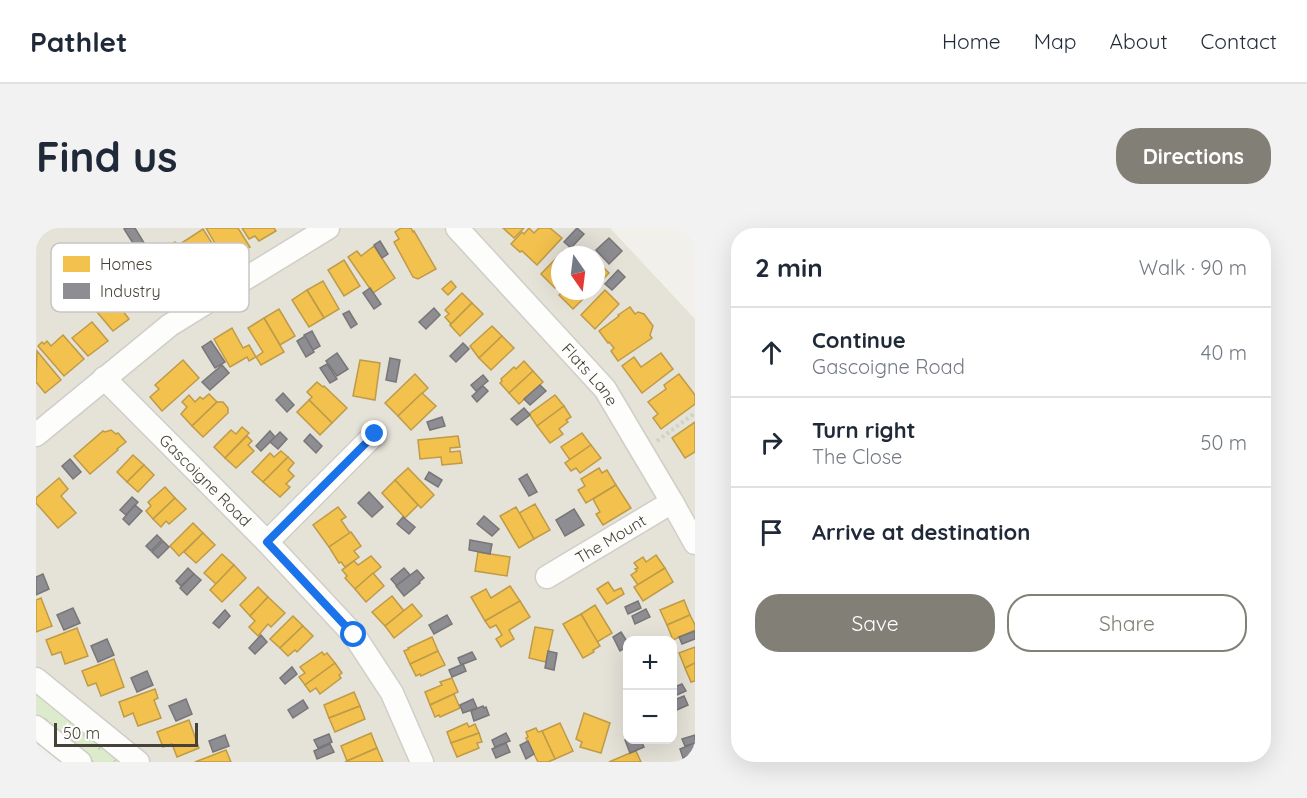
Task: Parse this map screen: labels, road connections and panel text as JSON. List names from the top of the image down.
{
  "streets": {
    "street": ["Flats Lane", "Gascoigne Road", "The Mount"]
  },
  "crossings": [
    ["Flats Lane", "The Mount"]
  ],
  "legend": ["Homes", "Industry"],
  "scale_bar": "50 m",
  "north": "bottom",
  "page": {
    "header": "Pathlet",
    "nav": [
      "Home",
      "Map",
      "About",
      "Contact"
    ],
    "buttons": [
      "Directions",
      ["Save", "Share"]
    ],
    "title": "Find us",
    "heading": ["2 min", "Walk · 90 m"],
    "list": [
      ["Continue", "Gascoigne Road", "40 m"],
      ["Turn right", "The Close", "50 m"],
      "Arrive at destination"
    ],
    "map_buttons": ["+", "−"],
    "scale": "50 m"
  }
}
